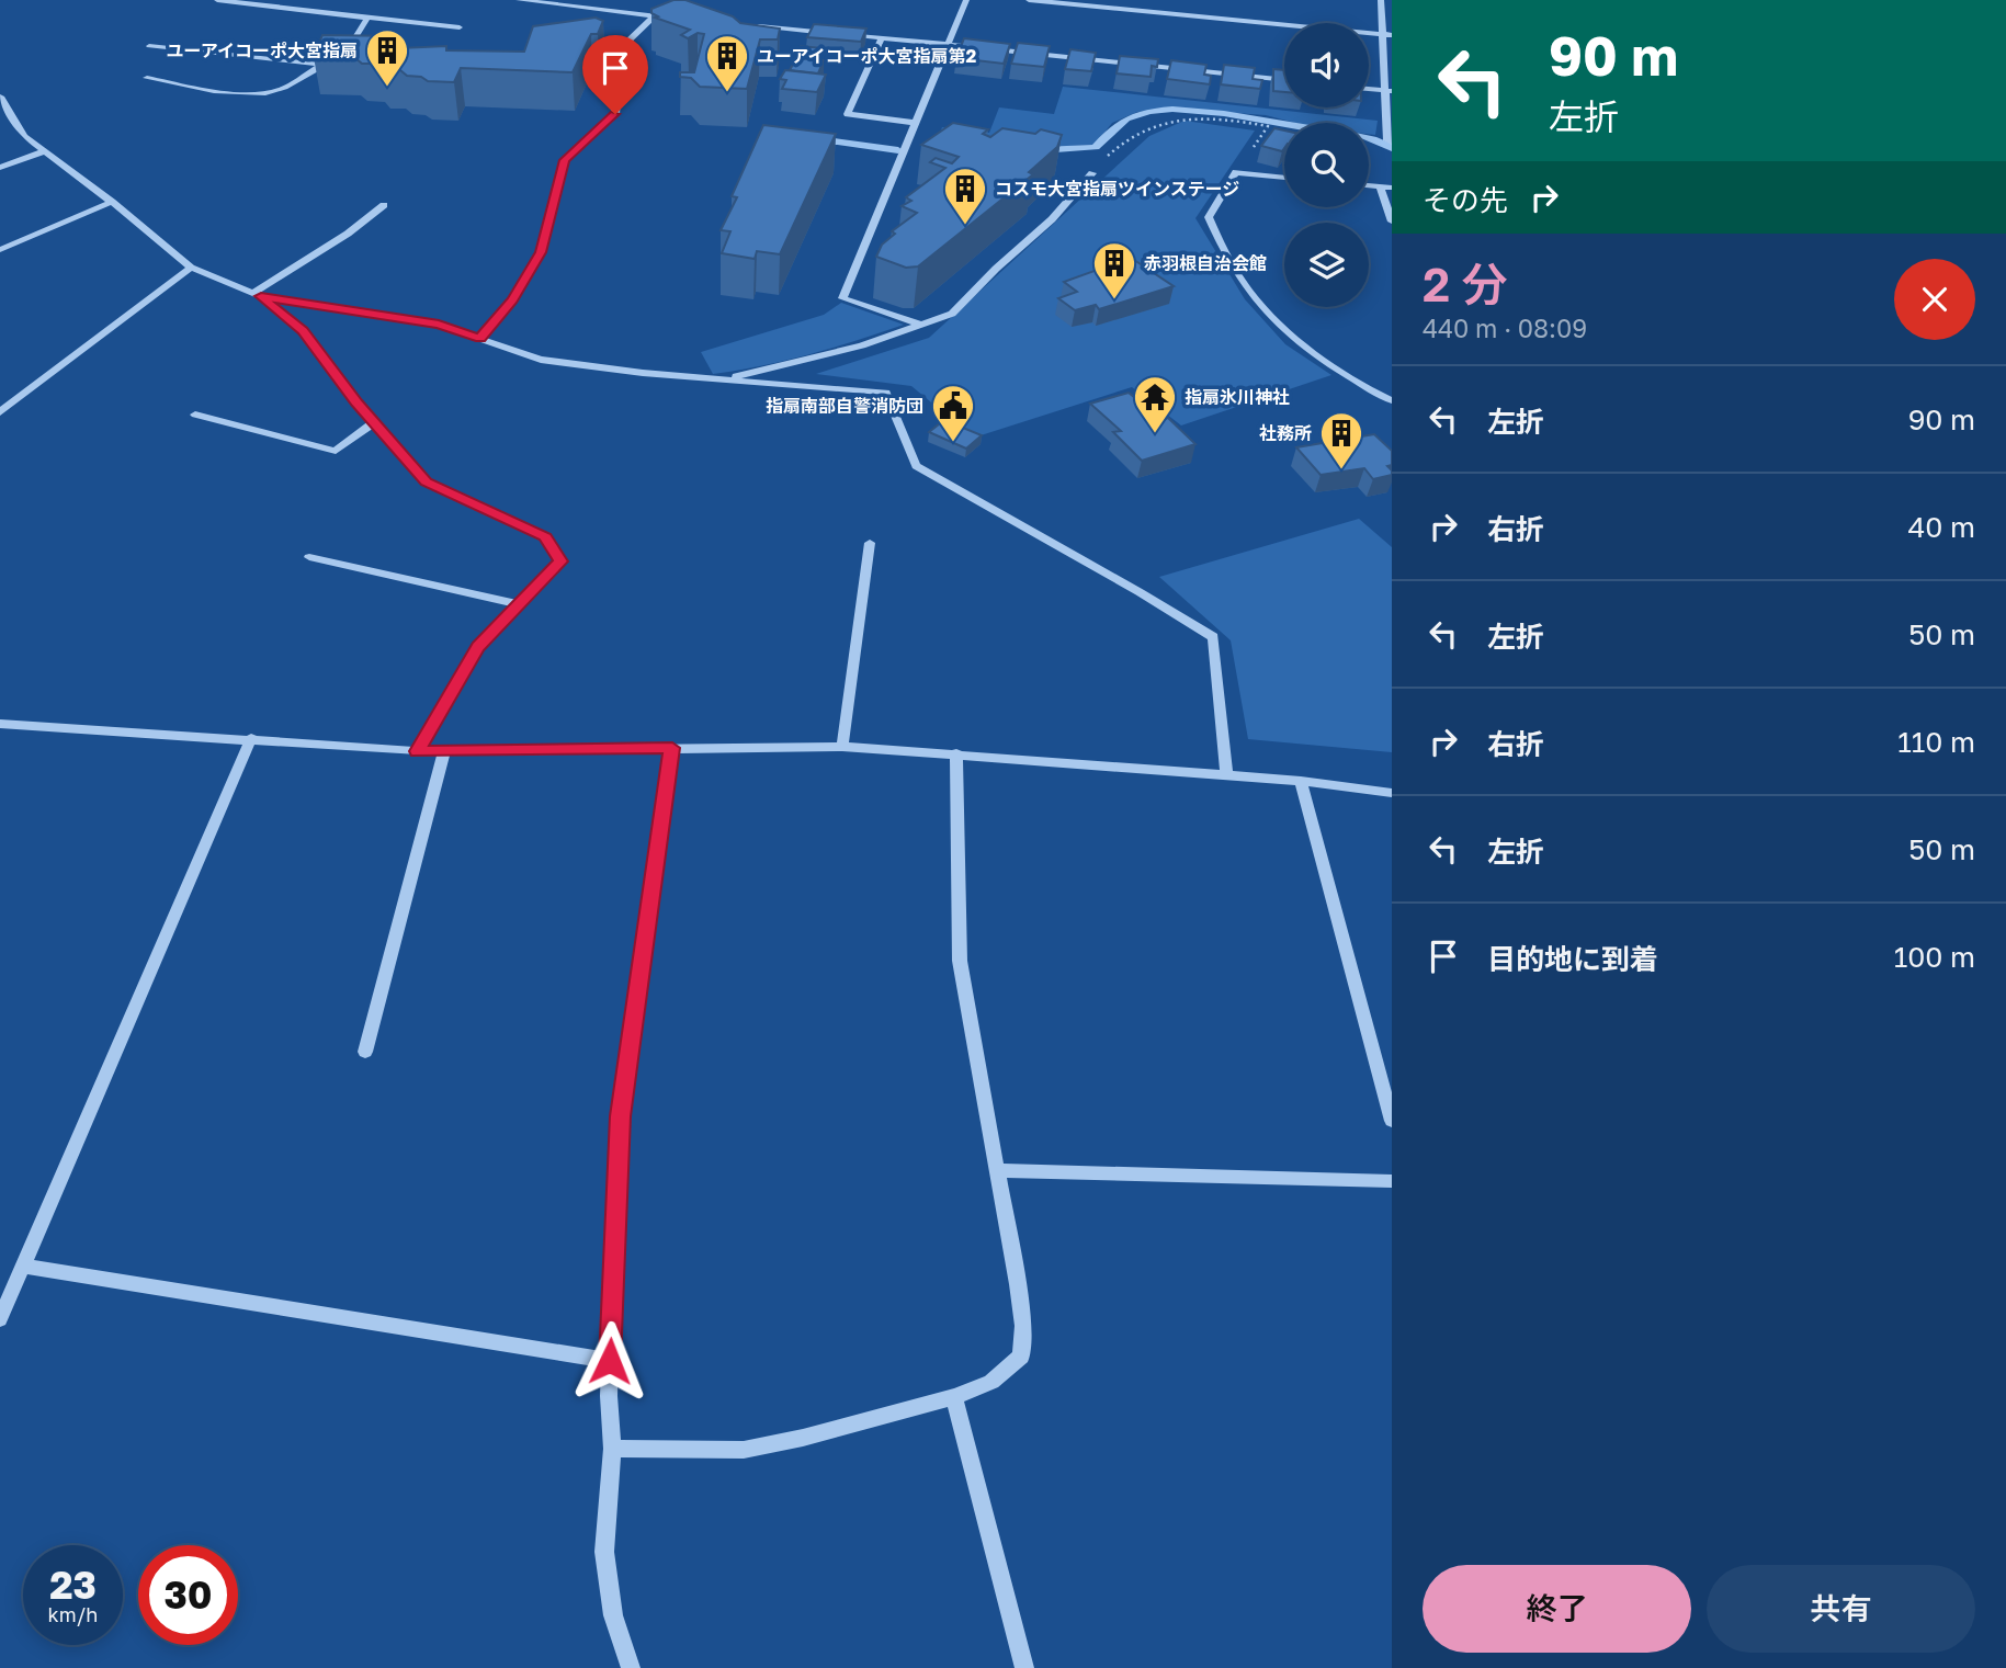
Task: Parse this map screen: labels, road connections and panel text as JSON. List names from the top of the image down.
{
  "places": {
    "building": [
      "ユーアイコーポ大宮指扇",
      "ユーアイコーポ大宮指扇第2",
      "コスモ大宮指扇ツインステージ",
      "赤羽根自治会館",
      "社務所"
    ],
    "temple": ["指扇氷川神社"],
    "public building": ["指扇南部自警消防団"]
  },
  "page": {
    "turn": ["90 m", "左折"],
    "then": "その先",
    "heading": ["2 分", "440 m · 08:09"],
    "list": [
      {
        "name": "左折",
        "value": "90 m"
      },
      {
        "name": "右折",
        "value": "40 m"
      },
      {
        "name": "左折",
        "value": "50 m"
      },
      {
        "name": "右折",
        "value": "110 m"
      },
      {
        "name": "左折",
        "value": "50 m"
      },
      {
        "name": "目的地に到着",
        "value": "100 m"
      }
    ],
    "speed": "23 km/h",
    "limit": "30",
    "buttons": ["終了", "共有"]
  }
}
